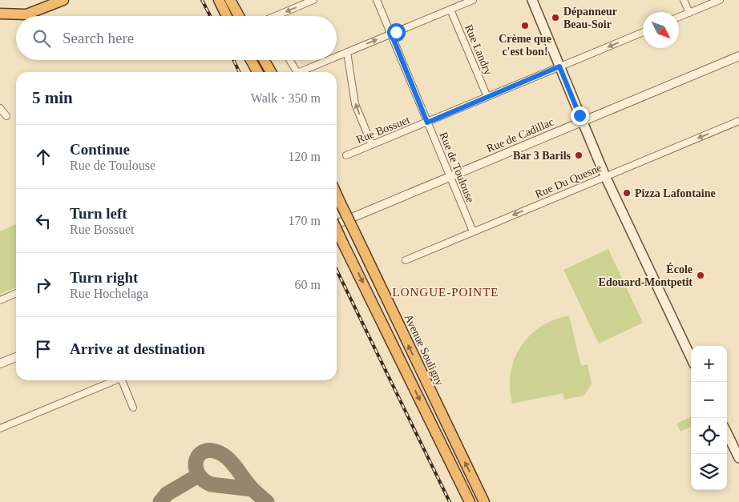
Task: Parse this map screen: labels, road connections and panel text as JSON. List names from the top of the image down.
{
  "streets": {
    "highway": ["Avenue Souligny"],
    "street": [
      "Rue Landry",
      "Rue Bossuet",
      "Rue de Cadillac",
      "Rue de Toulouse",
      "Rue Du Quesne"
    ]
  },
  "crossings": [
    ["Rue Landry", "Rue Bossuet"],
    ["Rue Bossuet", "Rue de Toulouse"],
    ["Rue de Cadillac", "Rue de Toulouse"],
    ["Rue de Toulouse", "Rue Du Quesne"]
  ],
  "one_way": ["Rue Du Quesne"],
  "districts": ["LONGUE-POINTE"],
  "places": [
    "Dépanneur Beau-Soir",
    "Crème que c'est bon!",
    "Bar 3 Barils",
    "Pizza Lafontaine",
    "École Edouard-Montpetit"
  ],
  "north": "bottom right",
  "page": {
    "search": "Search here",
    "heading": ["5 min", "Walk · 350 m"],
    "list": [
      ["Continue", "Rue de Toulouse", "120 m"],
      ["Turn left", "Rue Bossuet", "170 m"],
      ["Turn right", "Rue Hochelaga", "60 m"],
      "Arrive at destination"
    ],
    "map_buttons": ["+", "−"]
  }
}
